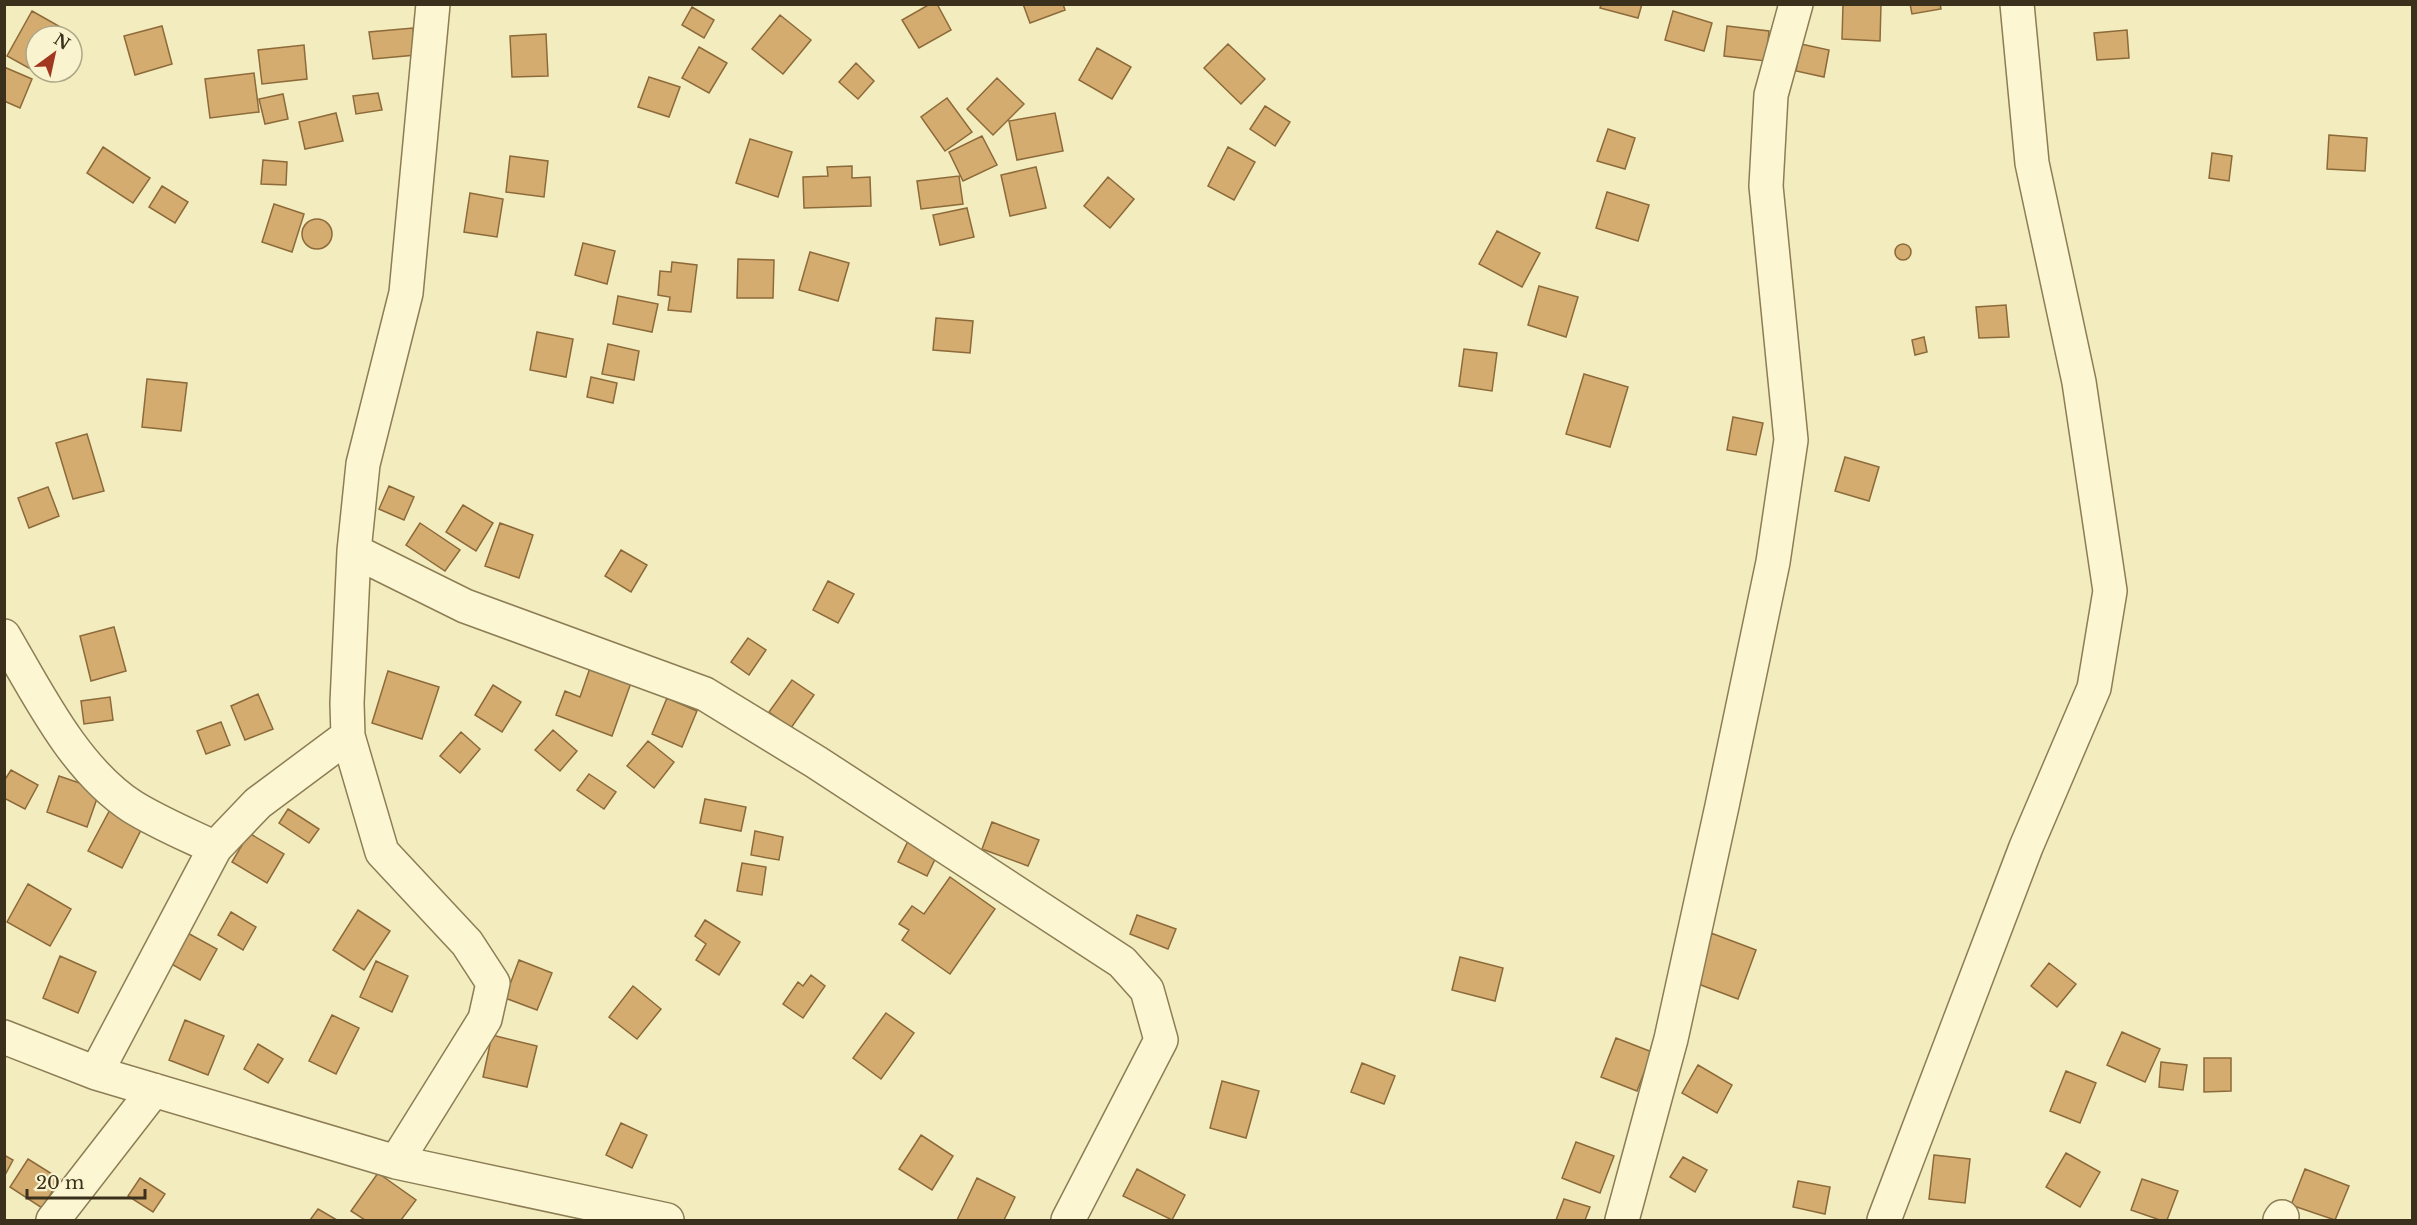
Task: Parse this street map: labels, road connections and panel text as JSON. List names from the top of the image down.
{
  "scale_bar": "20 m",
  "north": "top right"
}
